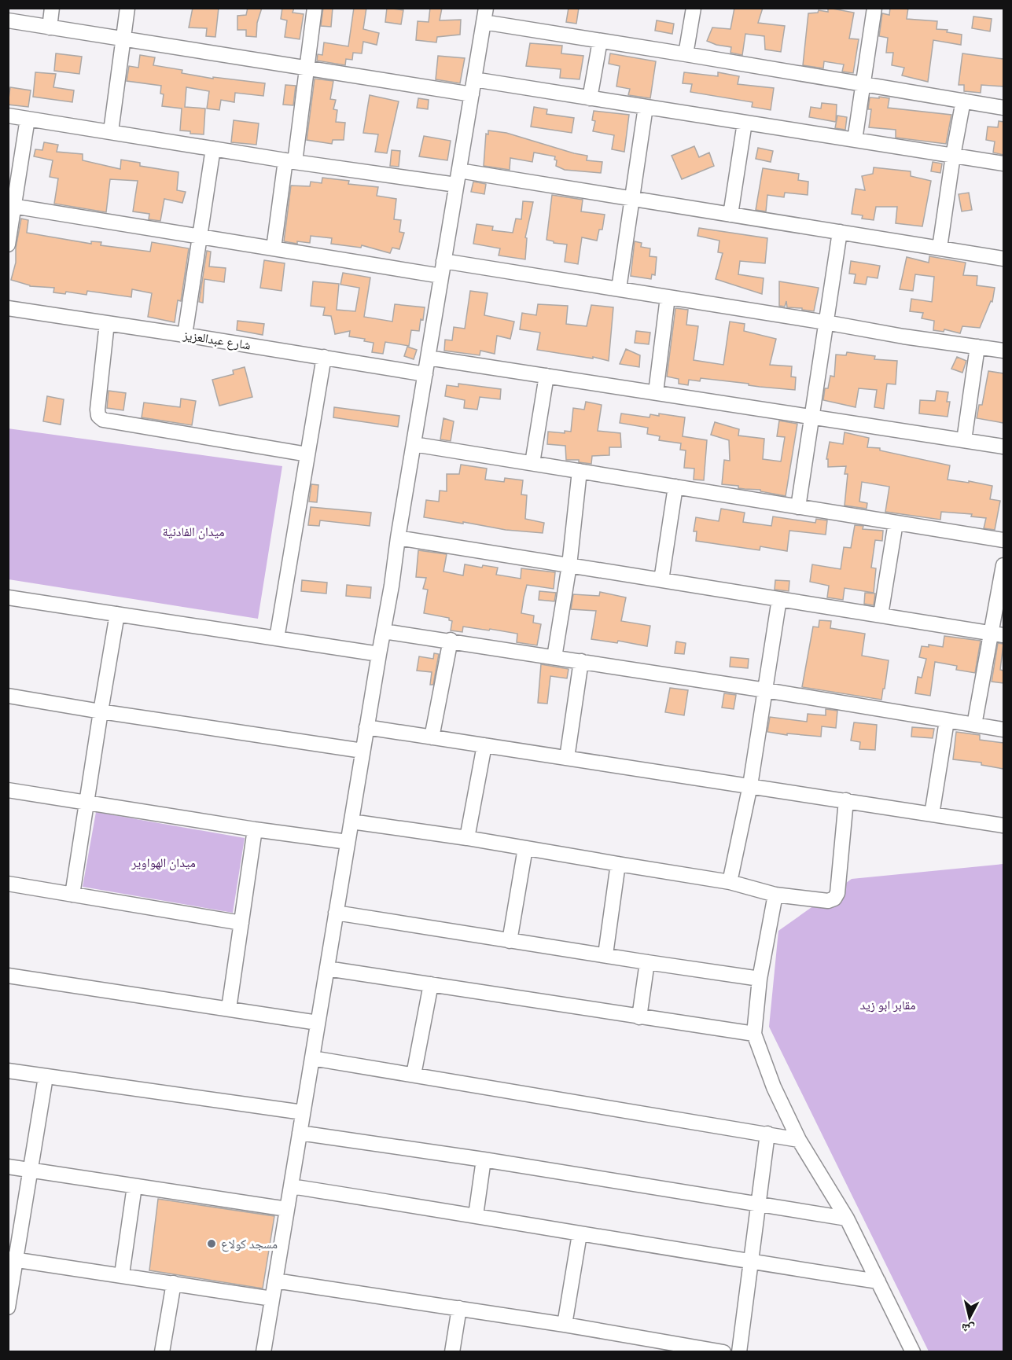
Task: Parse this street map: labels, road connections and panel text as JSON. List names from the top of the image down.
{
  "streets": {
    "street": ["شارع عبدالعزيز"]
  },
  "parks": ["ميدان الفادنية", "ميدان الهواوير", "مقابر ابو زيد"],
  "places": ["مسجد كولاع"],
  "north": "bottom"
}
